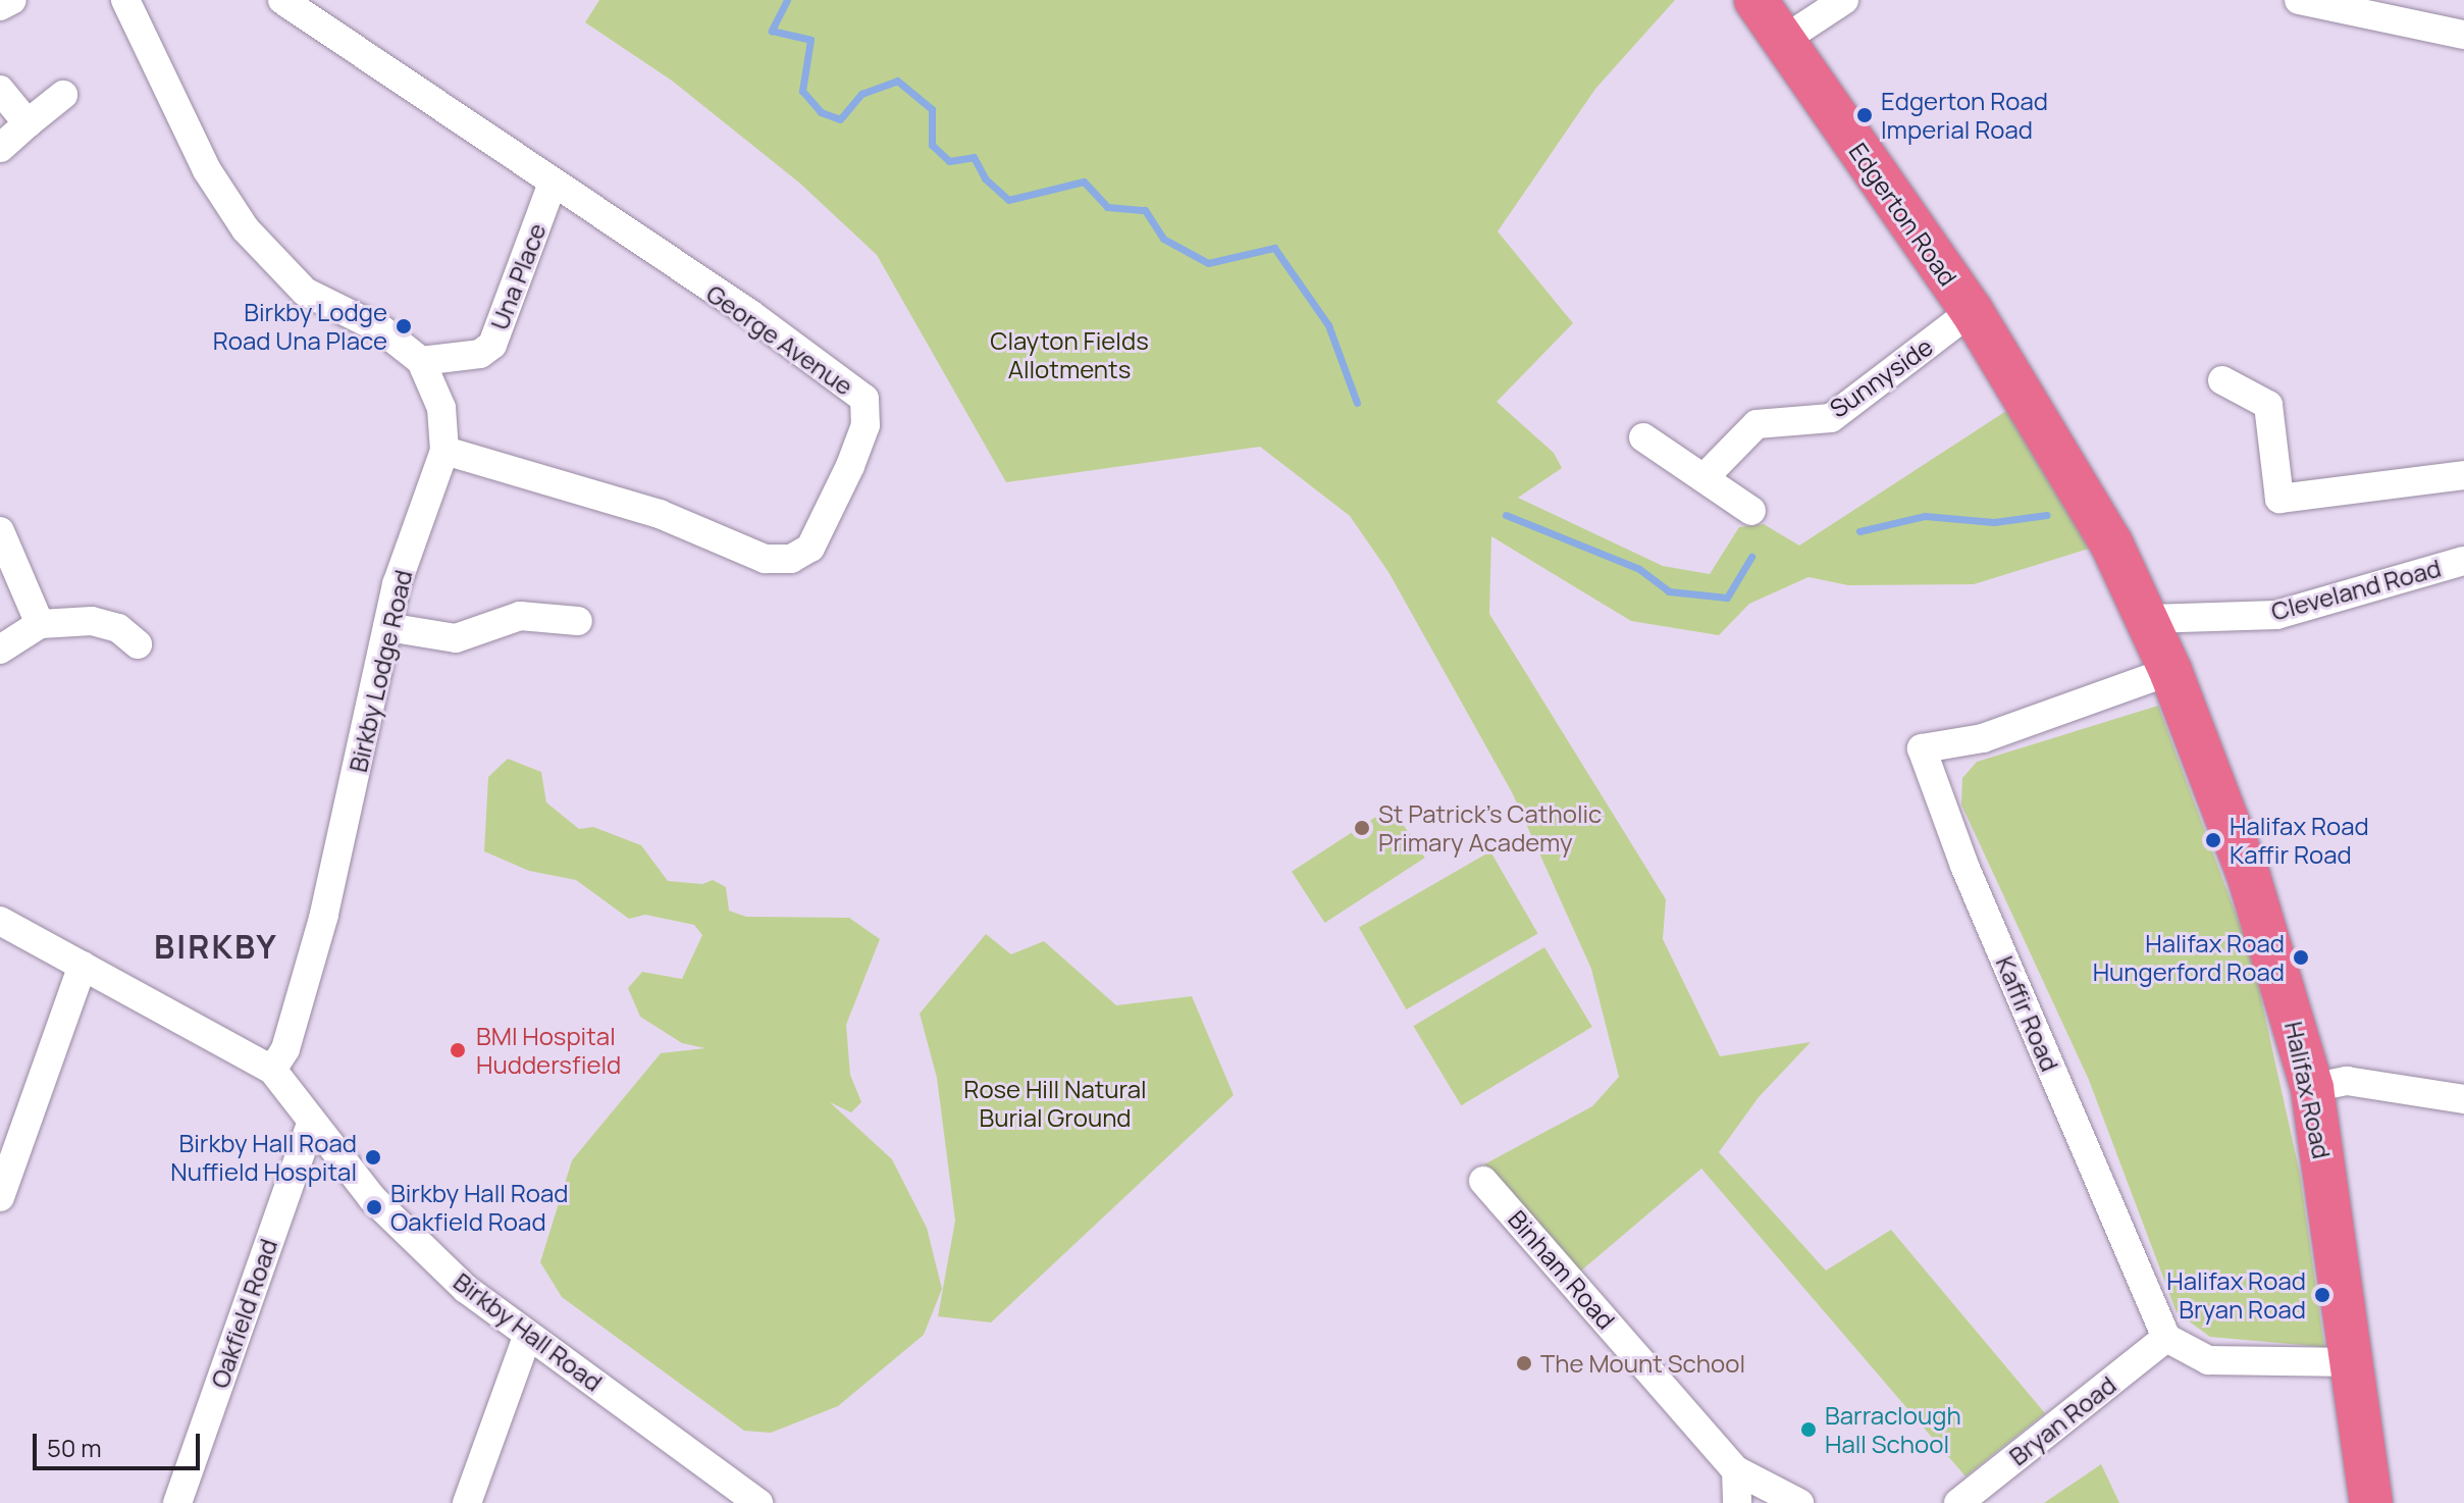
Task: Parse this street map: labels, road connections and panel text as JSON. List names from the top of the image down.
{
  "streets": {
    "highway": ["Edgerton Road", "Halifax Road"],
    "street": [
      "Una Place",
      "George Avenue",
      "Sunnyside",
      "Cleveland Road",
      "Birkby Lodge Road",
      "Kaffir Road",
      "Binham Road",
      "Oakfield Road",
      "Birkby Hall Road",
      "Bryan Road"
    ]
  },
  "crossings": [
    ["Edgerton Road", "Sunnyside"],
    ["Edgerton Road", "Halifax Road"],
    ["Una Place", "George Avenue"],
    ["Una Place", "Birkby Lodge Road"],
    ["George Avenue", "Birkby Lodge Road"],
    ["Cleveland Road", "Halifax Road"],
    ["Birkby Lodge Road", "Birkby Hall Road"],
    ["Kaffir Road", "Halifax Road"],
    ["Kaffir Road", "Bryan Road"],
    ["Oakfield Road", "Birkby Hall Road"]
  ],
  "districts": ["BIRKBY"],
  "parks": ["Clayton Fields Allotments", "Rose Hill Natural Burial Ground"],
  "places": [
    "Edgerton Road Imperial Road",
    "Birkby Lodge Road Una Place",
    "St Patrick's Catholic Primary Academy",
    "Halifax Road Kaffir Road",
    "Halifax Road Hungerford Road",
    "BMI Hospital Huddersfield",
    "Birkby Hall Road Nuffield Hospital",
    "Birkby Hall Road Oakfield Road",
    "Halifax Road Bryan Road",
    "The Mount School",
    "Barraclough Hall School"
  ],
  "scale_bar": "50 m"
}
